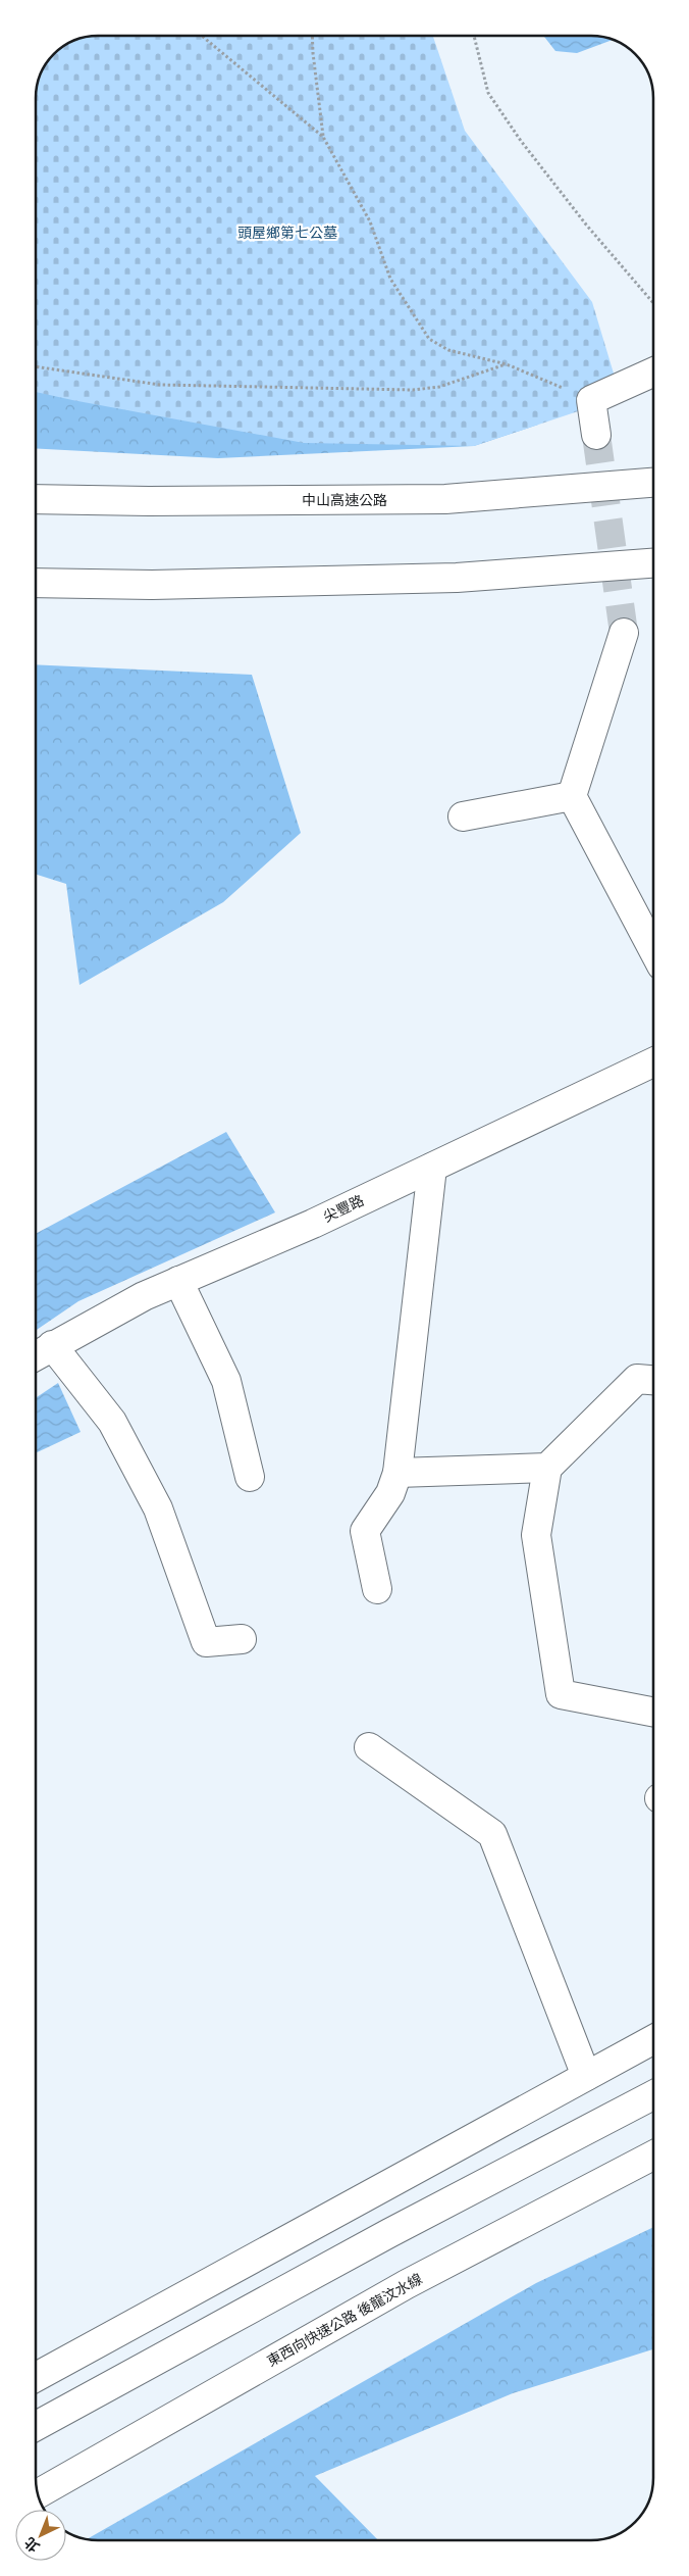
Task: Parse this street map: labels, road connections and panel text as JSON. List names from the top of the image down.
{
  "streets": {
    "main road": ["中山高速公路", "尖豐路", "東西向快速公路 後龍汶水線"]
  },
  "parks": ["頭屋鄉第七公墓"],
  "north": "bottom left"
}
